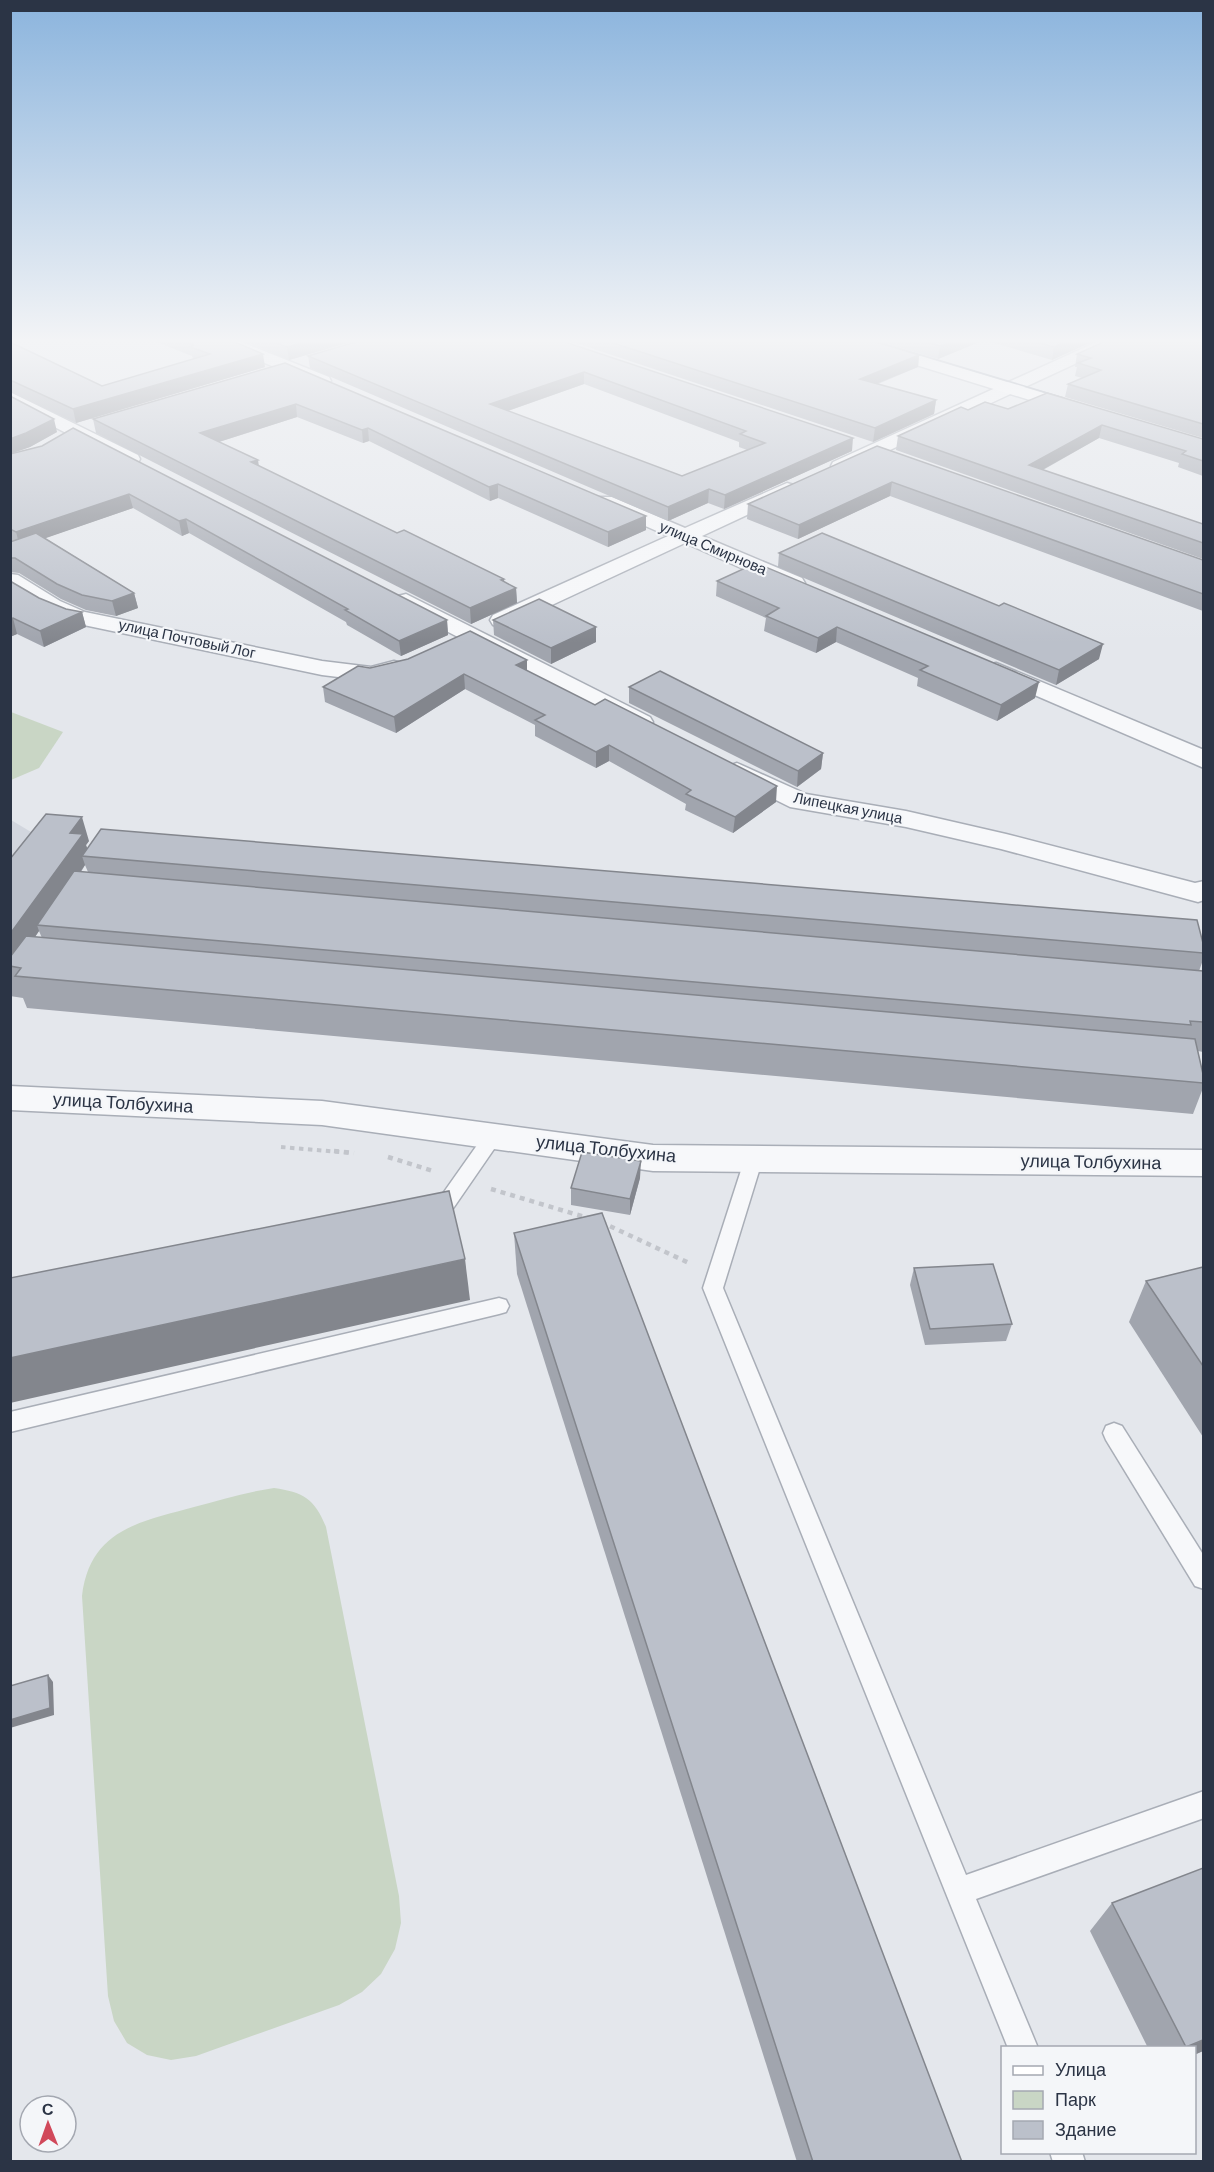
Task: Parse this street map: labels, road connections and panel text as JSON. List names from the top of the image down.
{
  "streets": {
    "street": [
      "улица Смирнова",
      "улица Почтовый Лог",
      "Липецкая улица",
      "улица Толбухина"
    ]
  },
  "legend": ["Улица", "Парк", "Здание"],
  "north": "top"
}
